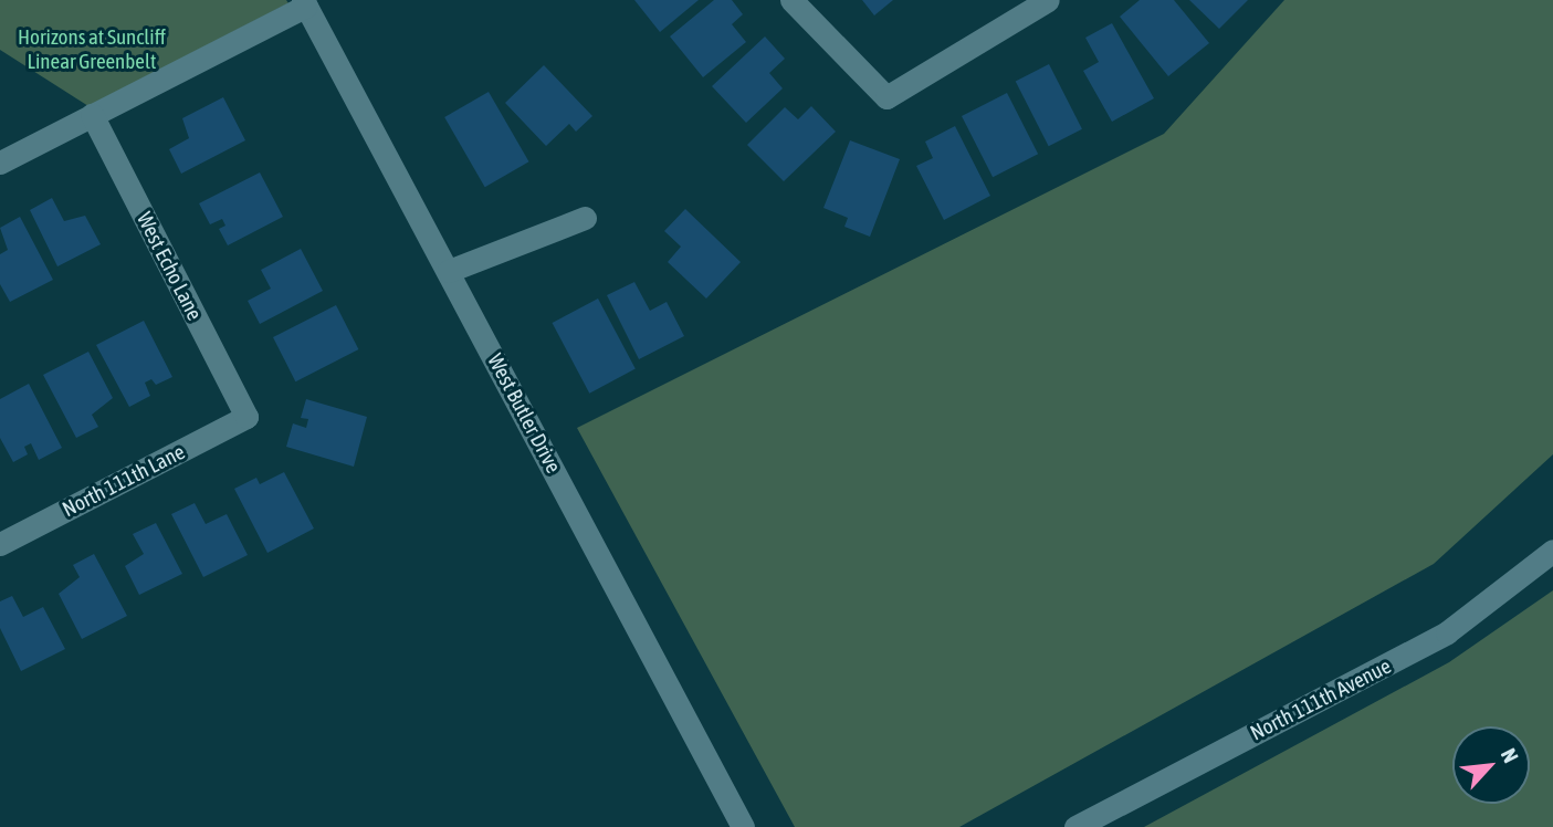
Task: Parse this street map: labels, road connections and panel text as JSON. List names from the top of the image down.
{
  "streets": {
    "street": [
      "West Echo Lane",
      "West Butler Drive",
      "North 111th Lane",
      "North 111th Avenue"
    ]
  },
  "crossings": [
    ["West Echo Lane", "North 111th Lane"]
  ],
  "parks": ["Horizons at Suncliff Linear Greenbelt"],
  "north": "top right"
}
